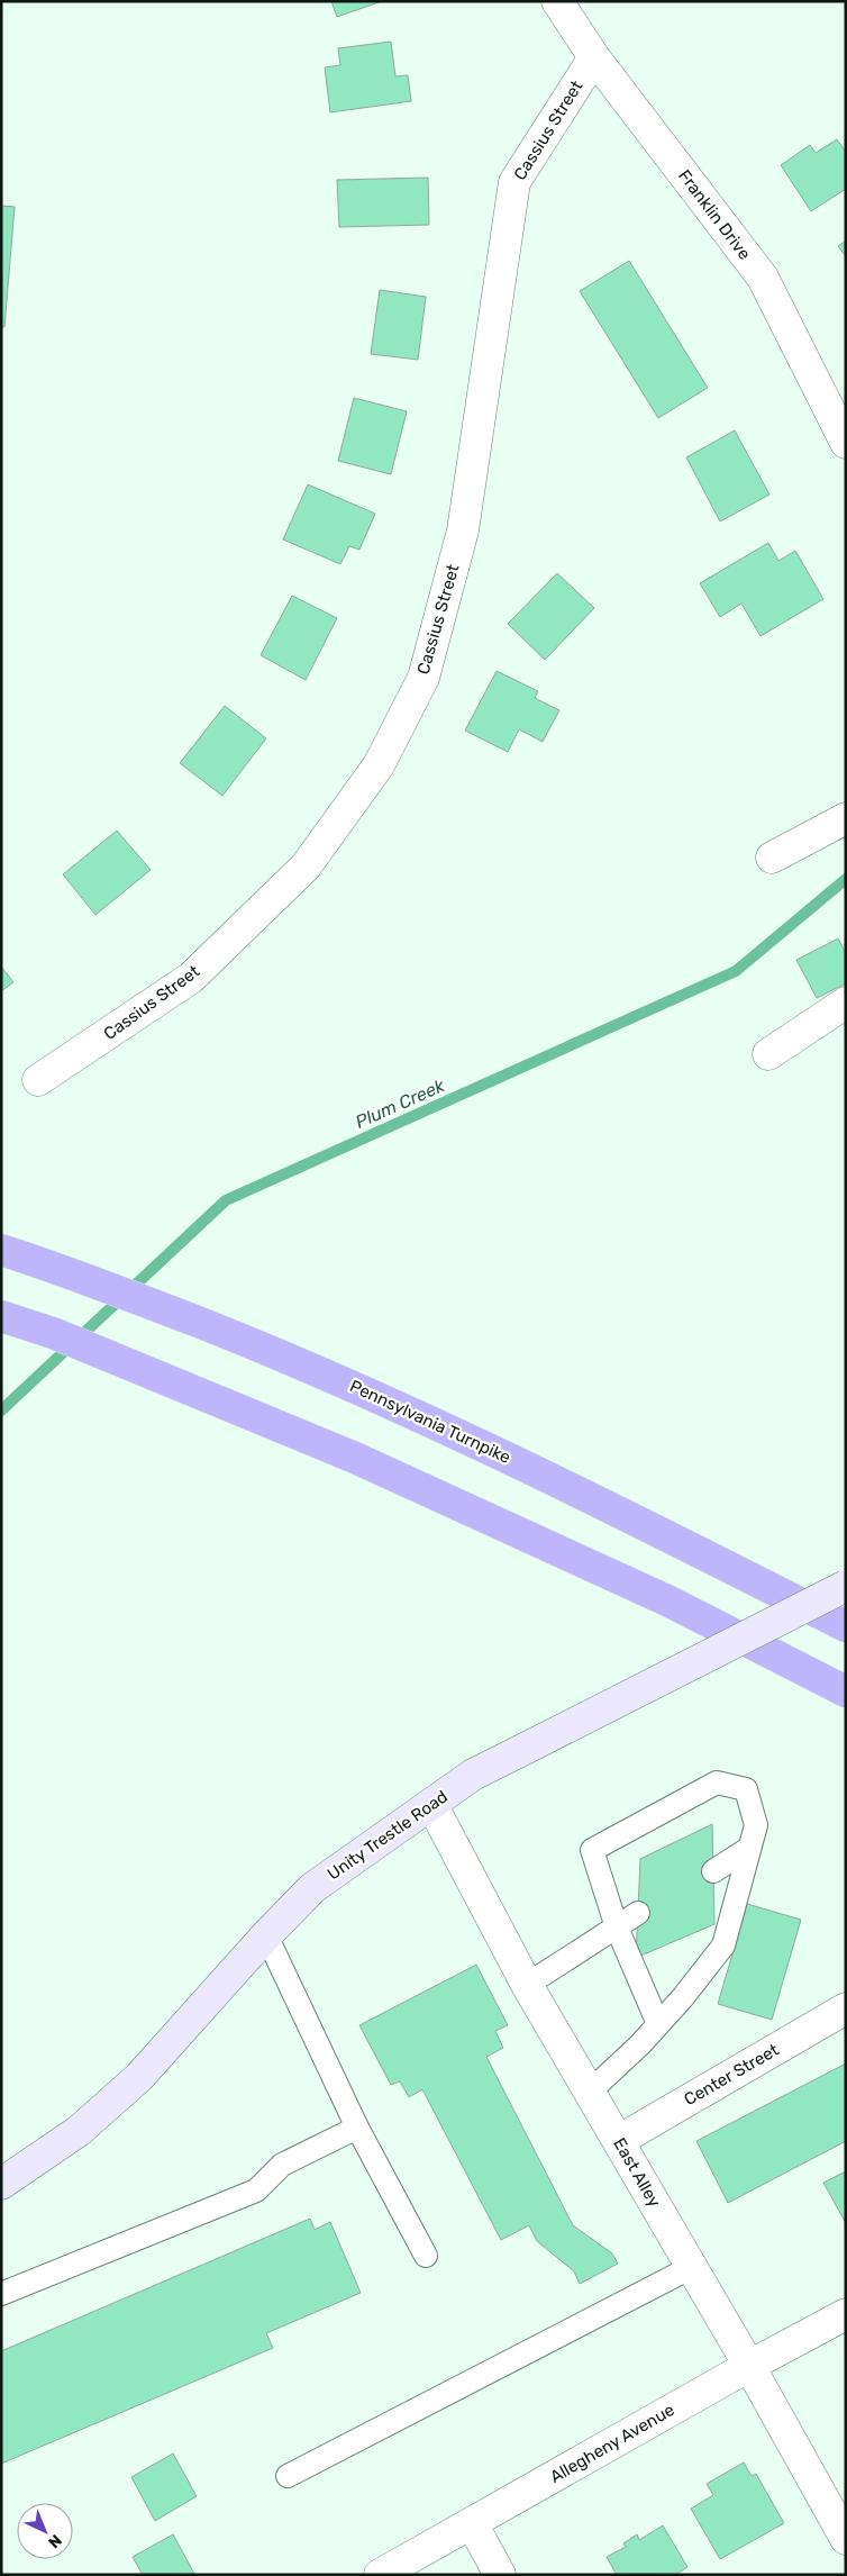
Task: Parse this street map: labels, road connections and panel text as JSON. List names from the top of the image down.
{
  "streets": {
    "highway": ["Pennsylvania Turnpike"],
    "street": [
      "Cassius Street",
      "Franklin Drive",
      "Unity Trestle Road",
      "Center Street",
      "East Alley",
      "Allegheny Avenue"
    ]
  },
  "crossings": [
    ["Cassius Street", "Franklin Drive"],
    ["Unity Trestle Road", "East Alley"],
    ["Center Street", "East Alley"],
    ["East Alley", "Allegheny Avenue"]
  ],
  "water": ["Plum Creek"],
  "north": "bottom right"
}
